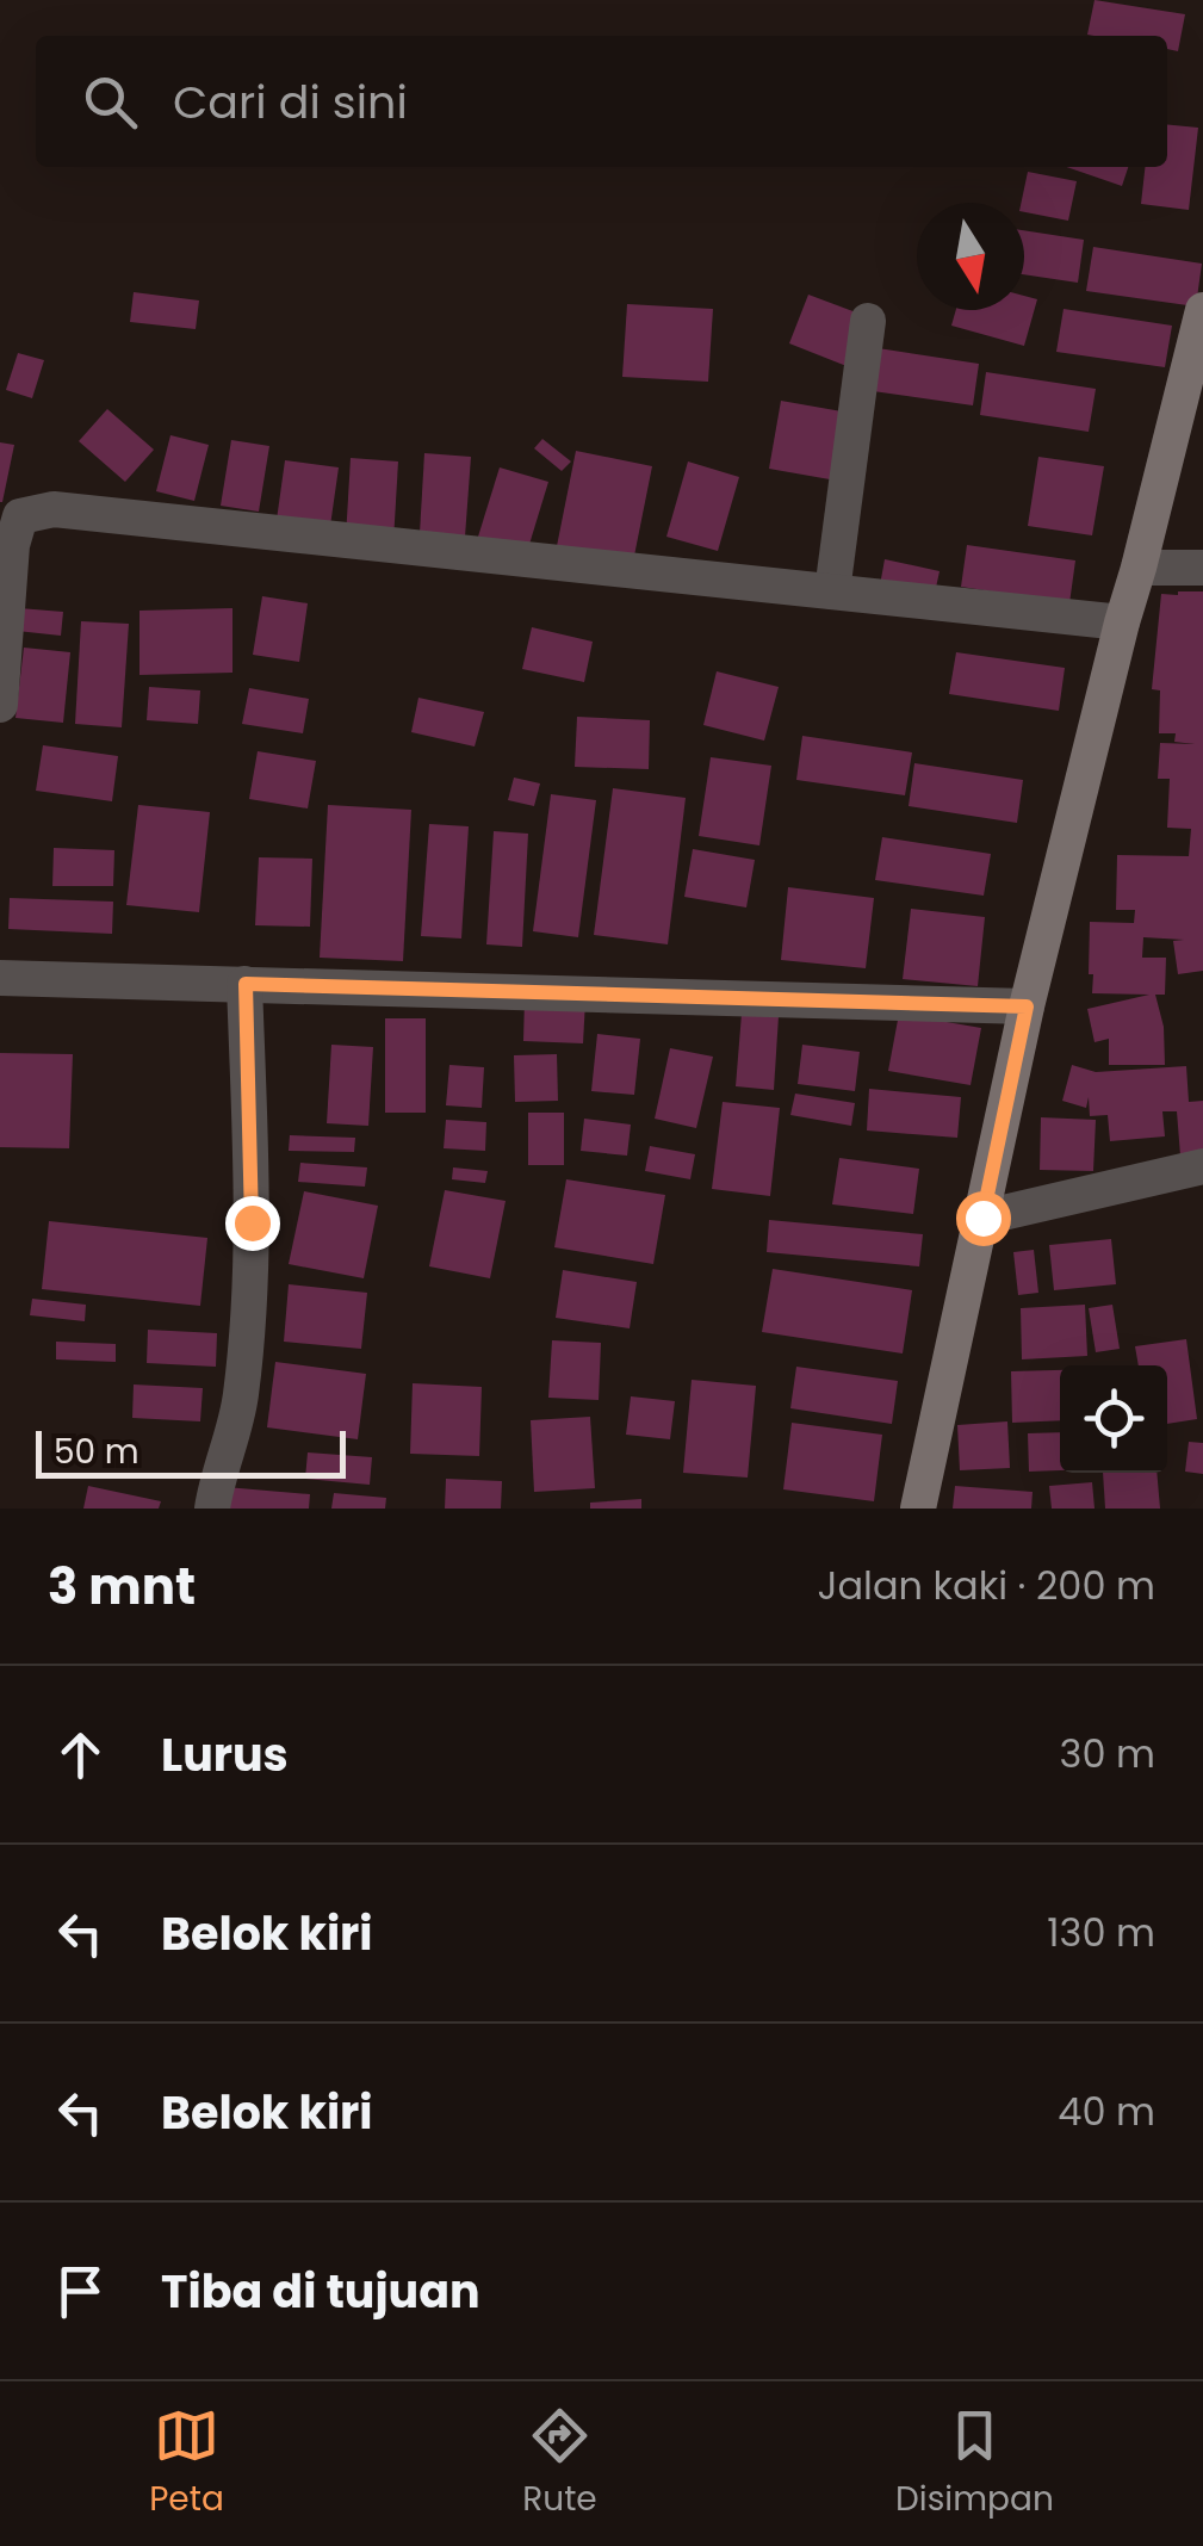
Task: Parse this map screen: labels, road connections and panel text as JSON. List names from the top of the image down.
{
  "scale_bar": "50 m",
  "north": "bottom",
  "page": {
    "search": "Cari di sini",
    "scale": "50 m",
    "heading": ["3 mnt", "Jalan kaki · 200 m"],
    "list": [
      ["Lurus", "30 m"],
      ["Belok kiri", "130 m"],
      ["Belok kiri", "40 m"],
      "Tiba di tujuan"
    ],
    "nav": ["Peta", "Rute", "Disimpan"]
  }
}
